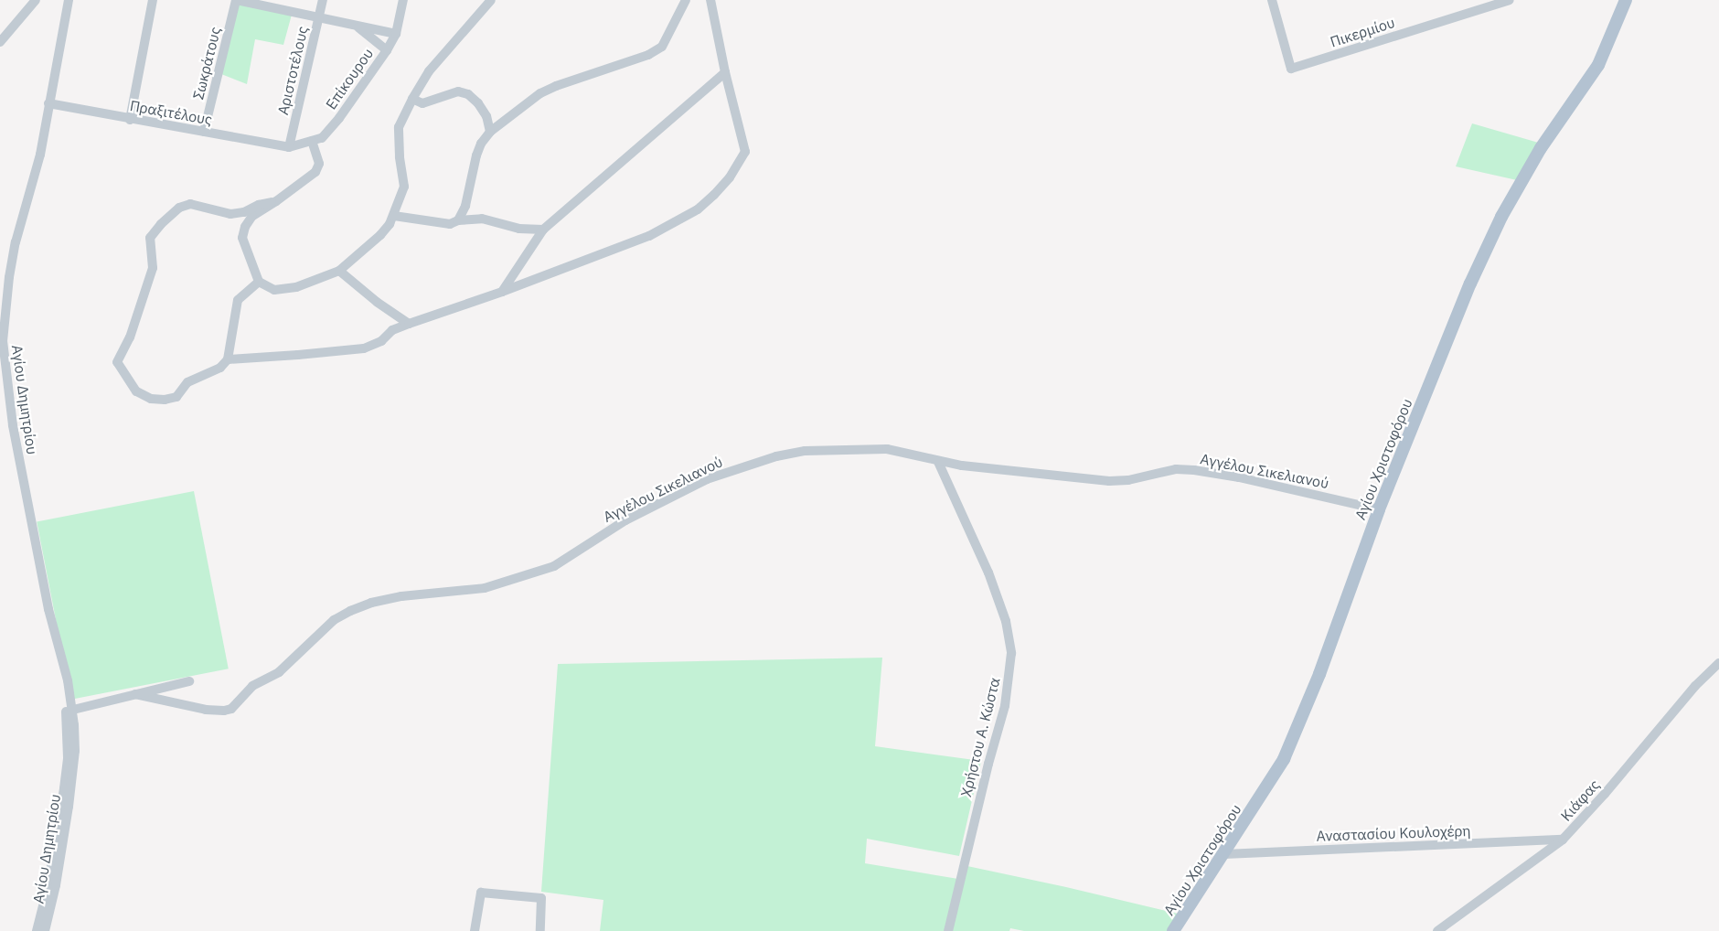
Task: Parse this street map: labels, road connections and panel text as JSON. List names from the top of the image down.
{
  "streets": {
    "main road": ["Αγίου Χριστοφόρου"],
    "street": [
      "Πικερμίου",
      "Σωκράτους",
      "Αριστοτέλους",
      "Επίκουρου",
      "Πραξιτέλους",
      "Αγίου Δημητρίου",
      "Αγγέλου Σικελιανού",
      "Χρήστου Α. Κώστα",
      "Κιάφας",
      "Αναστασίου Κουλοχέρη"
    ]
  },
  "crossings": [
    ["Σωκράτους", "Πραξιτέλους"],
    ["Αριστοτέλους", "Επίκουρου"],
    ["Αριστοτέλους", "Πραξιτέλους"],
    ["Επίκουρου", "Πραξιτέλους"],
    ["Πραξιτέλους", "Αγίου Δημητρίου"],
    ["Αγίου Δημητρίου", "Αγγέλου Σικελιανού"],
    ["Αγίου Χριστοφόρου", "Αγγέλου Σικελιανού"],
    ["Αγίου Χριστοφόρου", "Αναστασίου Κουλοχέρη"],
    ["Αγγέλου Σικελιανού", "Χρήστου Α. Κώστα"],
    ["Κιάφας", "Αναστασίου Κουλοχέρη"]
  ]
}
